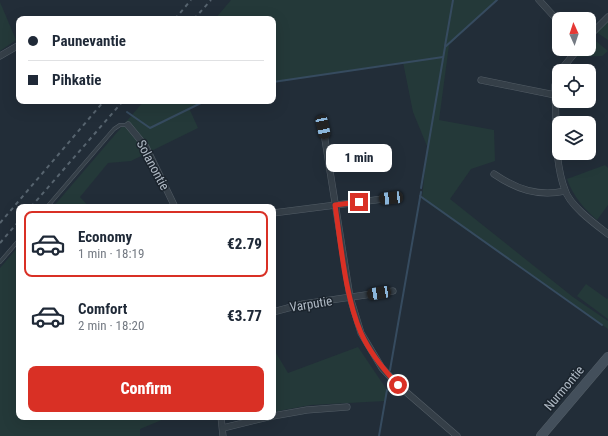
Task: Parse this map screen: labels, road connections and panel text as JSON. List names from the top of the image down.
{
  "streets": {
    "main road": ["Nurmontie"],
    "street": ["Solanontie", "Varputie"]
  },
  "north": "top",
  "page": {
    "banner": ["Paunevantie", "Pihkatie"],
    "bubble": "1 min",
    "list": [
      {
        "name": "Economy",
        "note": "1 min · 18:19",
        "value": "€2.79"
      },
      {
        "name": "Comfort",
        "note": "2 min · 18:20",
        "value": "€3.77"
      }
    ],
    "buttons": "Confirm"
  }
}
